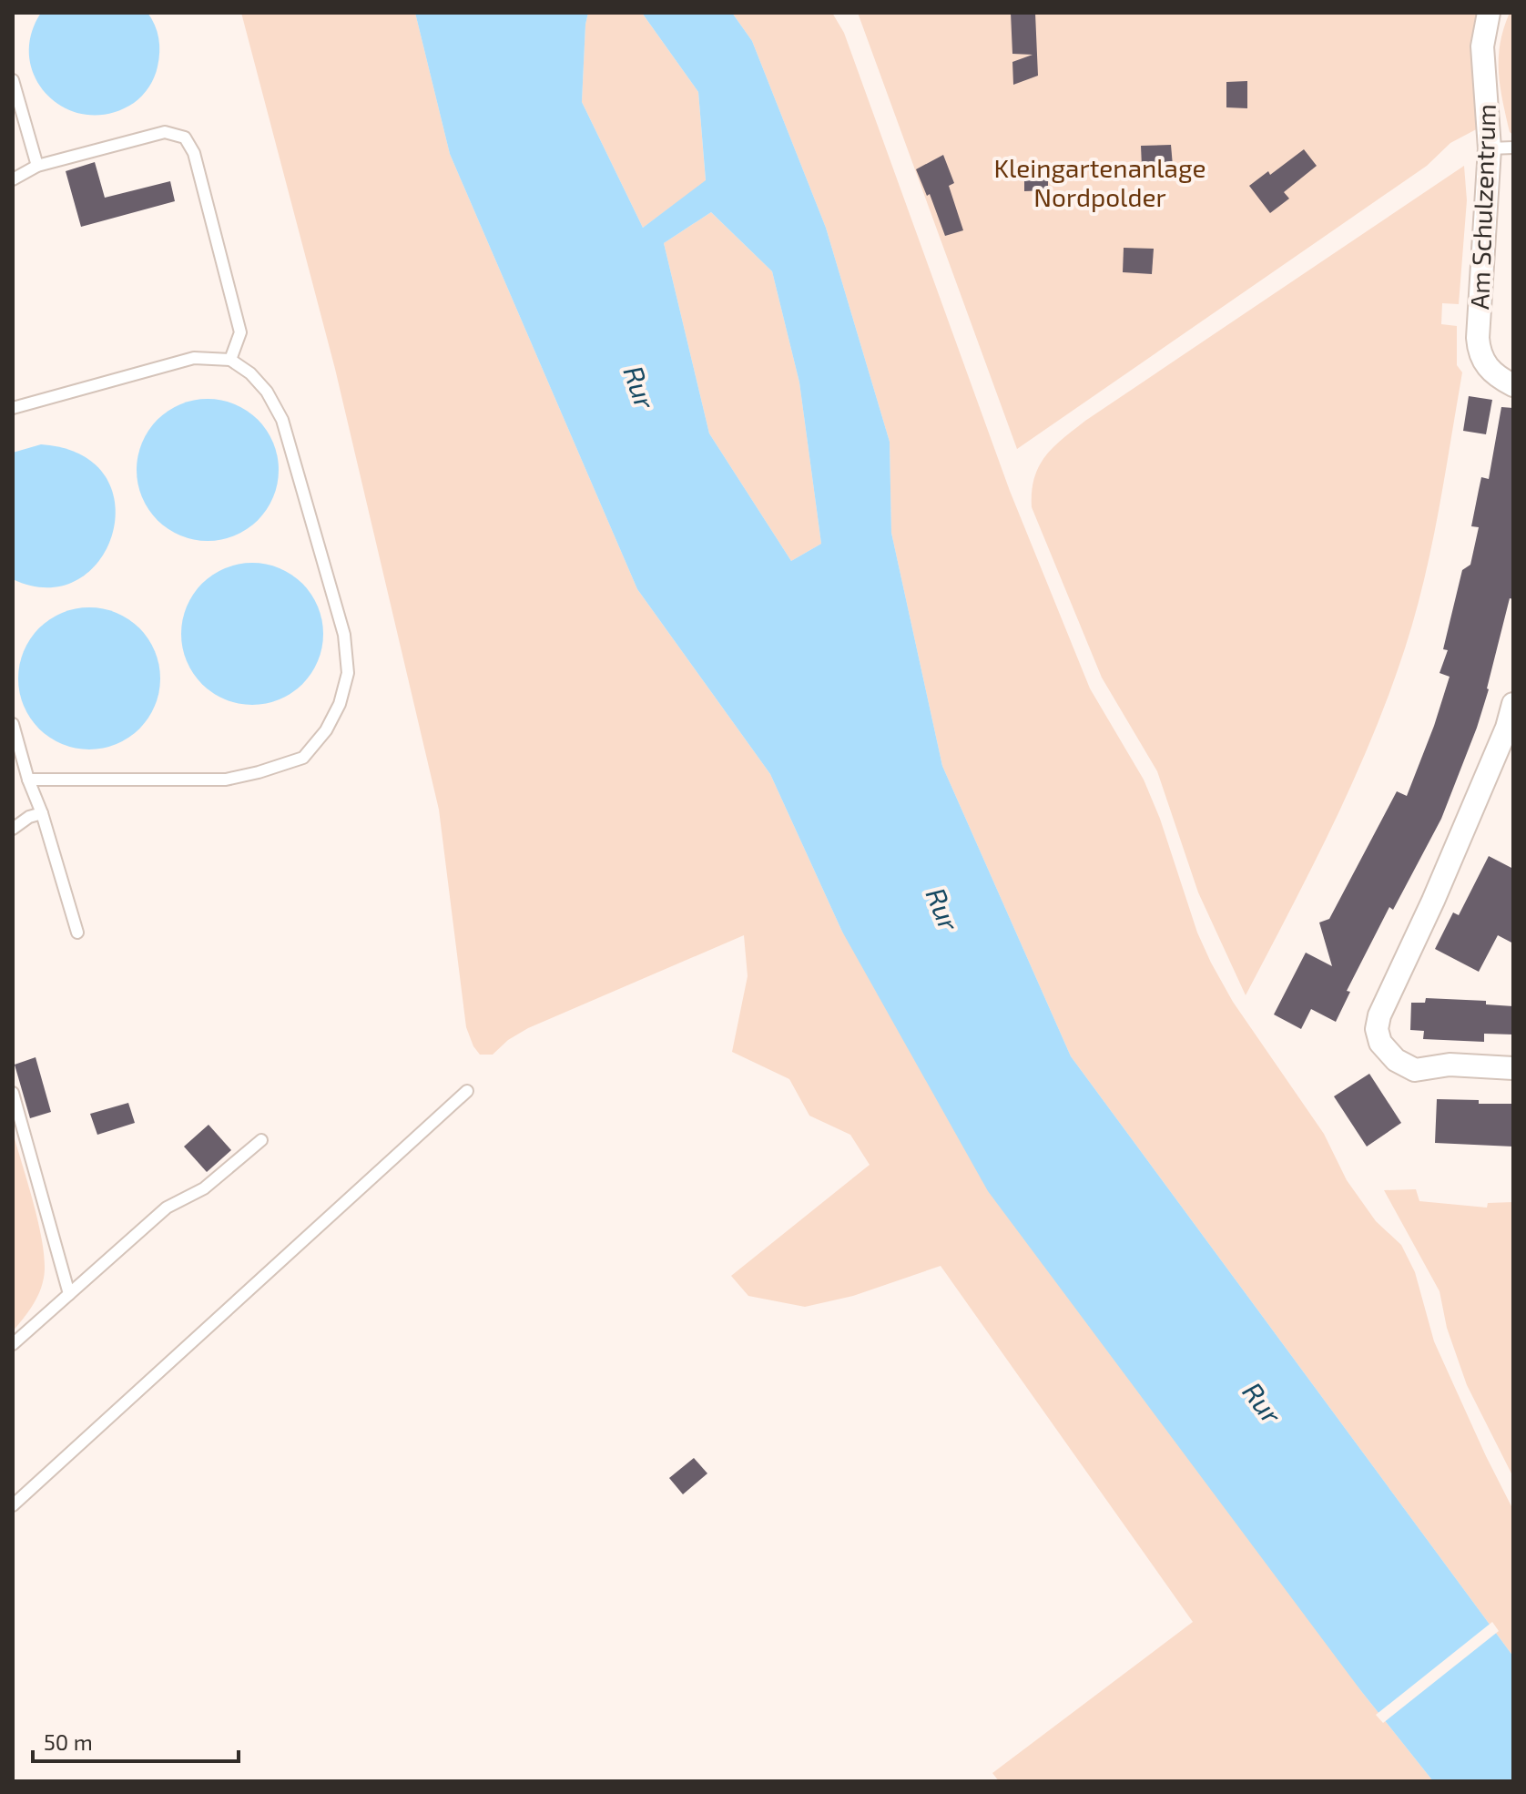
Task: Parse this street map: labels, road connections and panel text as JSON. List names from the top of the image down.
{
  "streets": {
    "street": ["Am Schulzentrum"]
  },
  "water": ["Rur"],
  "parks": ["Kleingartenanlage Nordpolder"],
  "scale_bar": "50 m"
}
